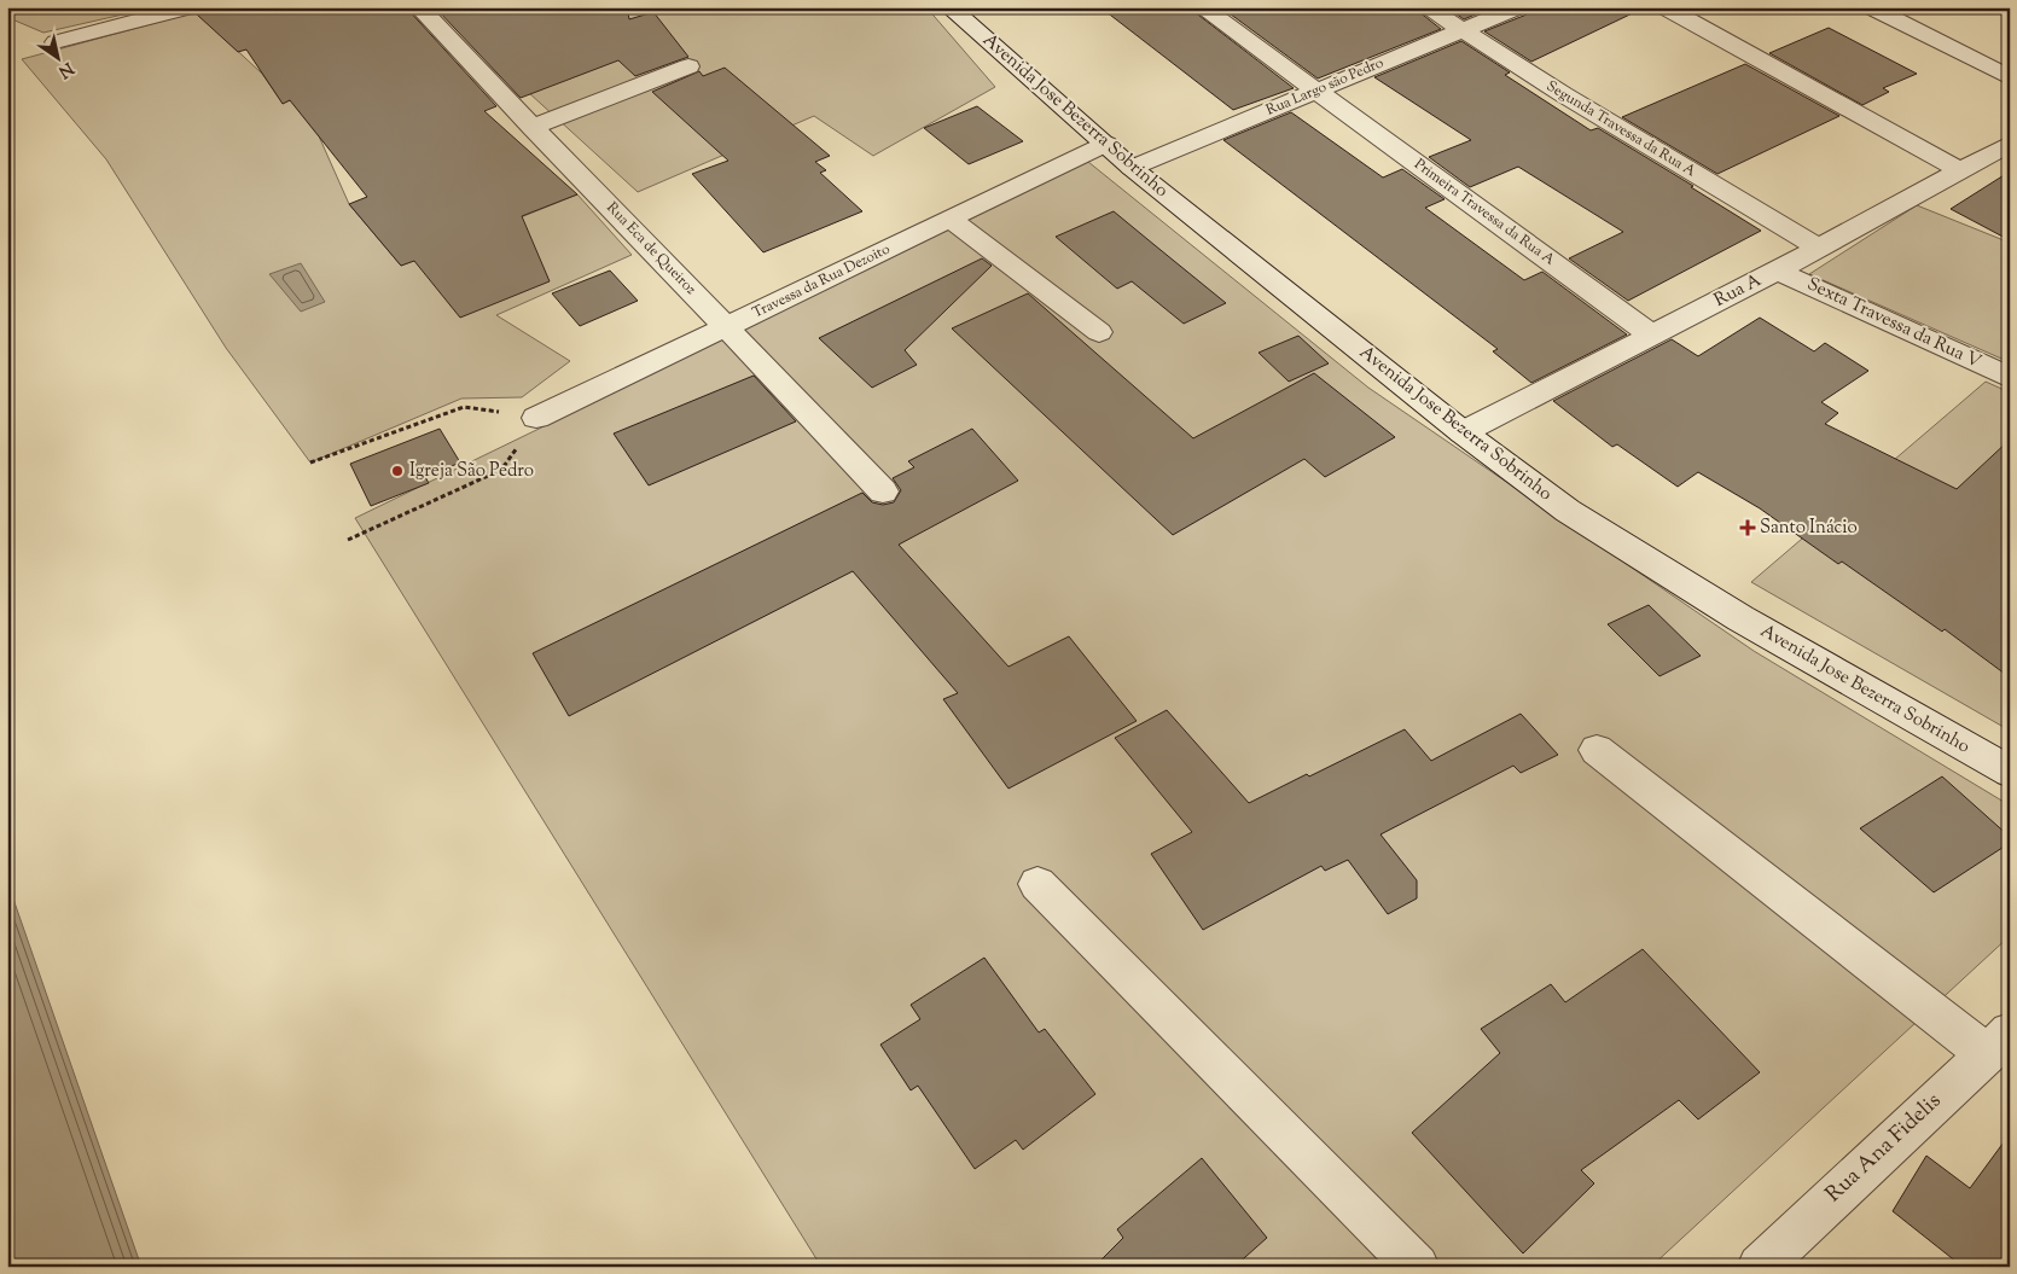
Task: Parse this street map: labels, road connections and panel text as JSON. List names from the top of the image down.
{
  "streets": {
    "street": [
      "Rua Largo são Pedro",
      "Avenida Jose Bezerra Sobrinho",
      "Segunda Travessa da Rua A",
      "Primeira Travessa da Rua A",
      "Rua Eca de Queiroz",
      "Travessa da Rua Dezoito",
      "Rua A",
      "Sexta Travessa da Rua V",
      "Rua Ana Fidelis"
    ]
  },
  "crossings": [
    ["Rua Largo são Pedro", "Avenida Jose Bezerra Sobrinho"],
    ["Rua Largo são Pedro", "Segunda Travessa da Rua A"],
    ["Rua Largo são Pedro", "Primeira Travessa da Rua A"],
    ["Avenida Jose Bezerra Sobrinho", "Travessa da Rua Dezoito"],
    ["Avenida Jose Bezerra Sobrinho", "Rua A"],
    ["Segunda Travessa da Rua A", "Rua A"],
    ["Primeira Travessa da Rua A", "Rua A"],
    ["Rua Eca de Queiroz", "Travessa da Rua Dezoito"],
    ["Rua A", "Sexta Travessa da Rua V"]
  ],
  "places": {
    "other": ["Igreja São Pedro"],
    "health": ["Santo Inácio"]
  },
  "north": "bottom right"
}
